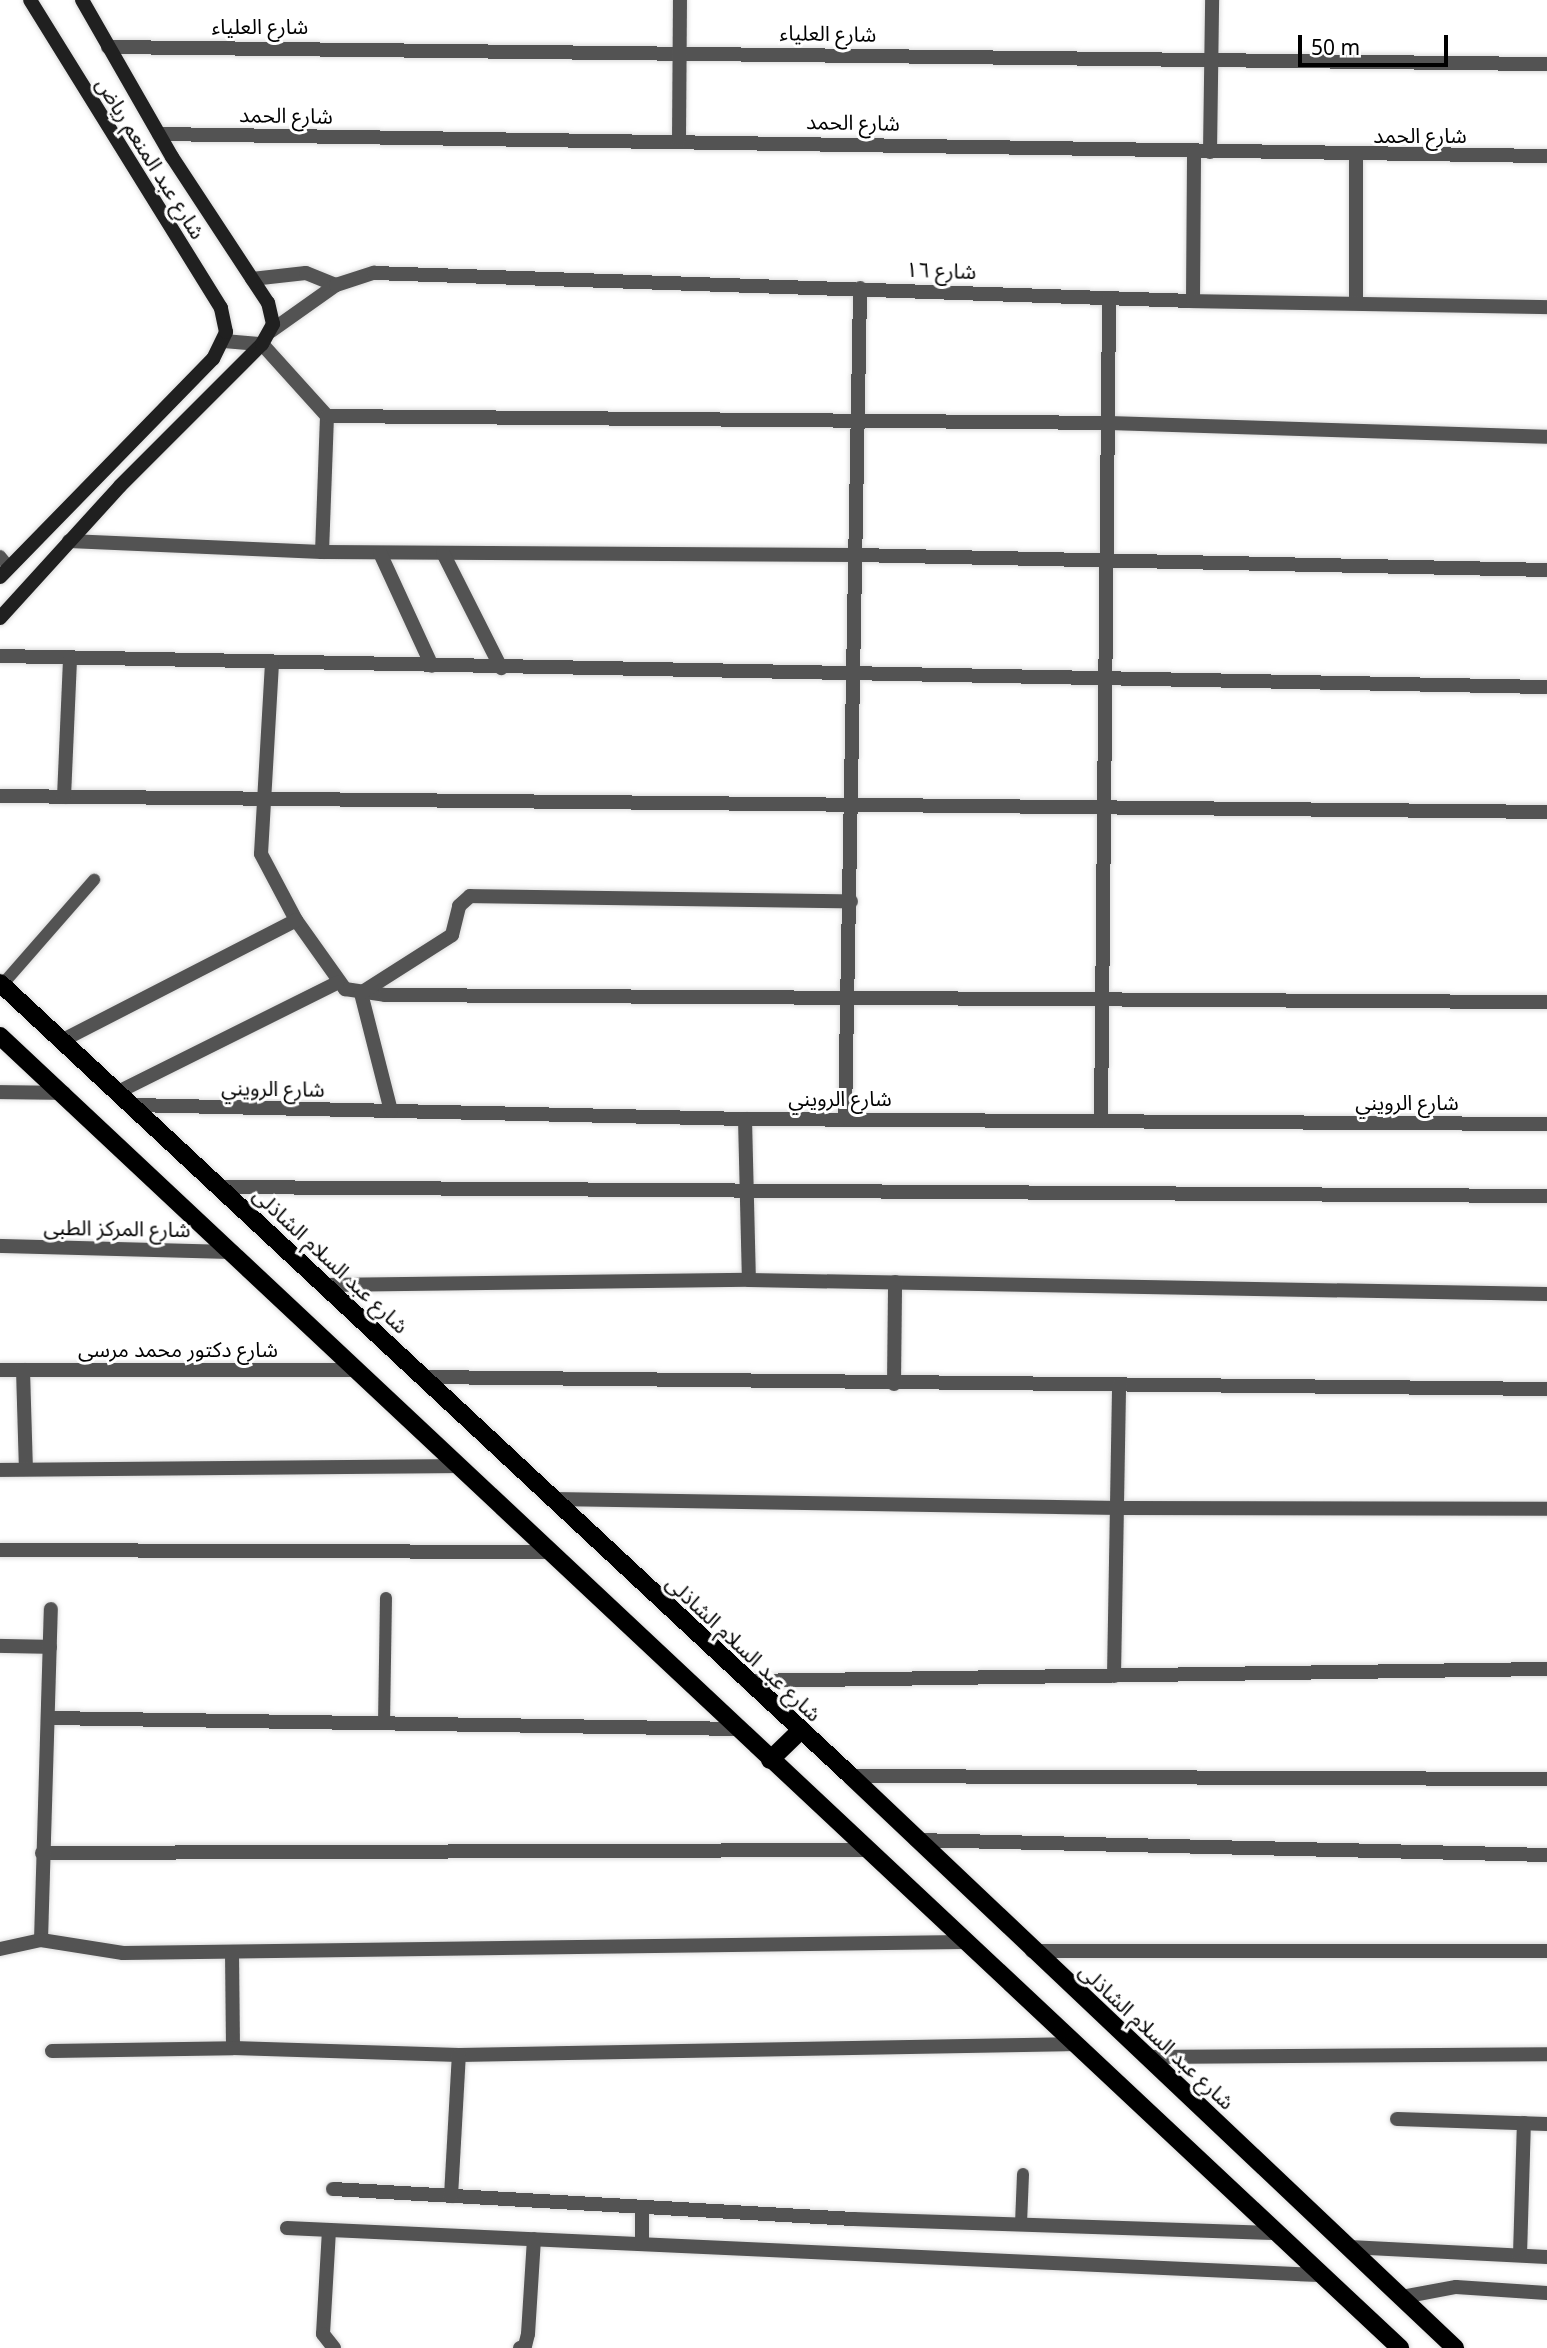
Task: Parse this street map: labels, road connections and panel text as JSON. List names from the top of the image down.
{
  "streets": {
    "main road": ["شارع عبد المنعم رياض", "شارع عبد السلام الشاذلى"],
    "street": [
      "شارع العلياء",
      "شارع الحمد",
      "شارع ١٦",
      "شارع الرويني",
      "شارع المركز الطبى",
      "شارع دكتور محمد مرسى"
    ]
  },
  "crossings": [
    ["شارع العلياء", "شارع عبد المنعم رياض"],
    ["شارع الحمد", "شارع عبد المنعم رياض"],
    ["شارع عبد المنعم رياض", "شارع ١٦"],
    ["شارع الرويني", "شارع عبد السلام الشاذلى"]
  ],
  "scale_bar": "50 m"
}
